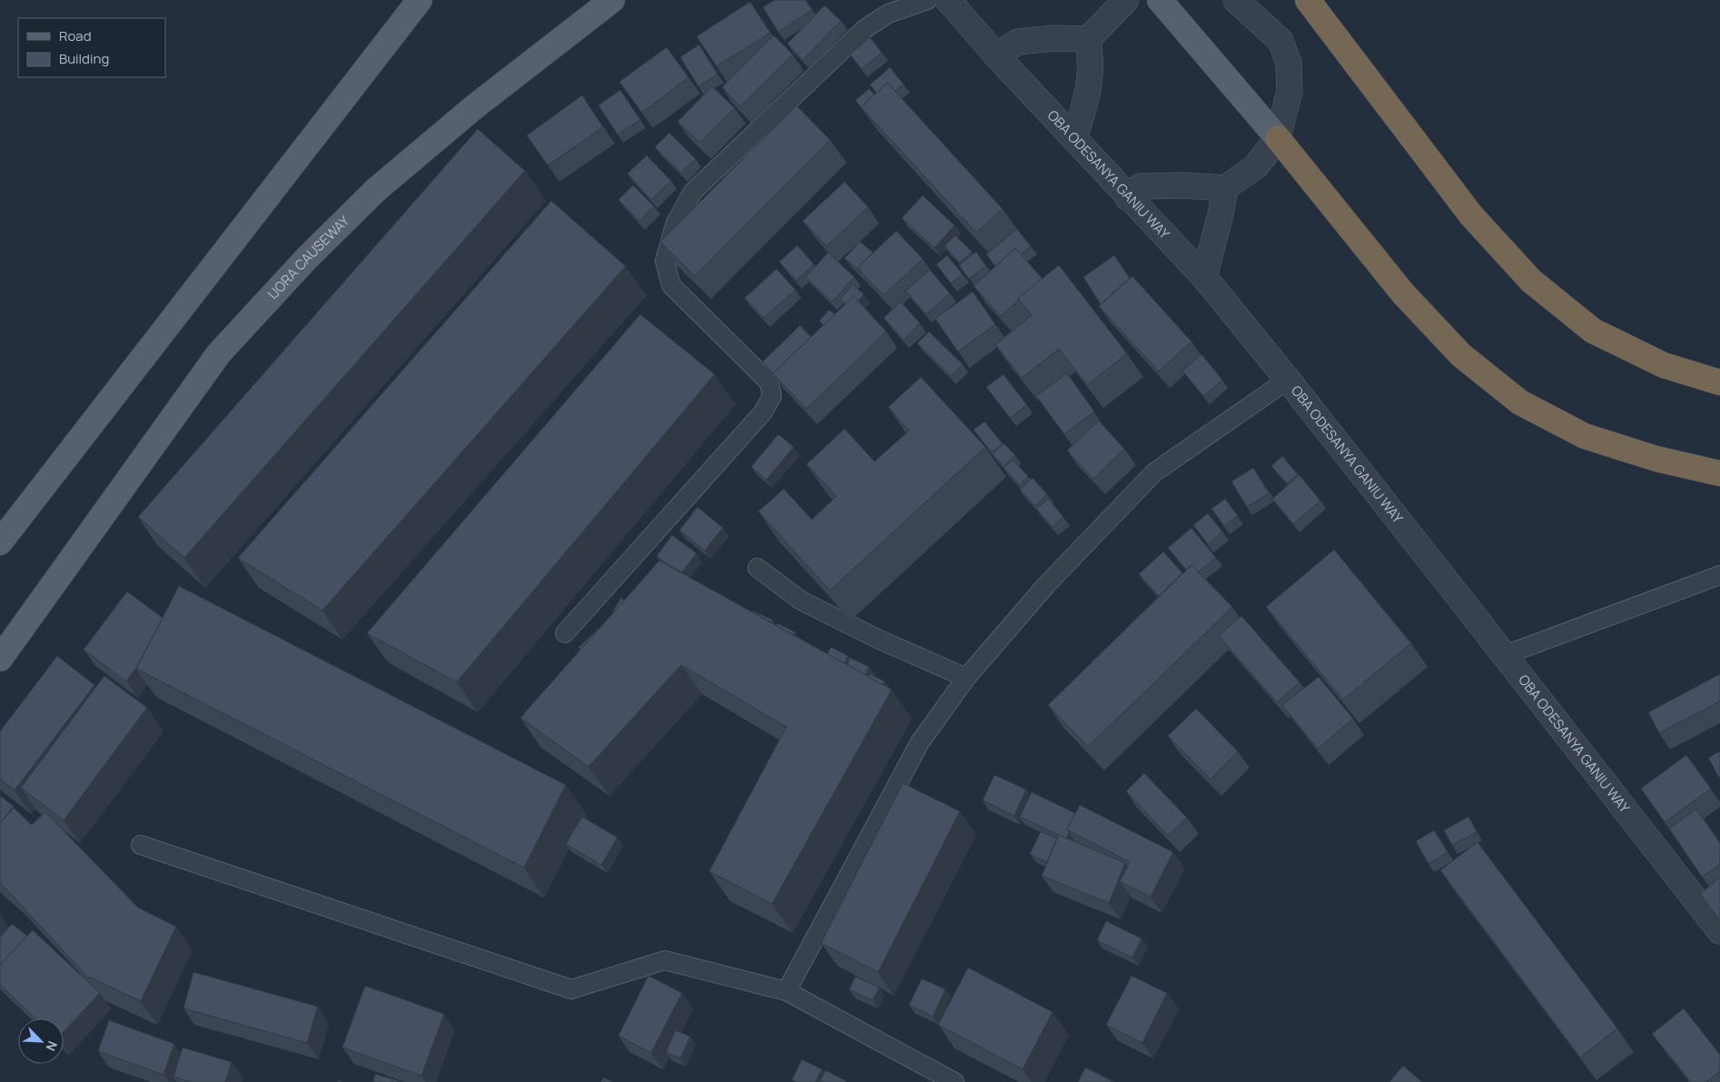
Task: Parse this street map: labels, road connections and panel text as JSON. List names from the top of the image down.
{
  "streets": {
    "main road": ["IJORA CAUSEWAY"],
    "street": ["OBA ODESANYA GANIU WAY"]
  },
  "legend": ["Road", "Building"],
  "north": "bottom right"
}
